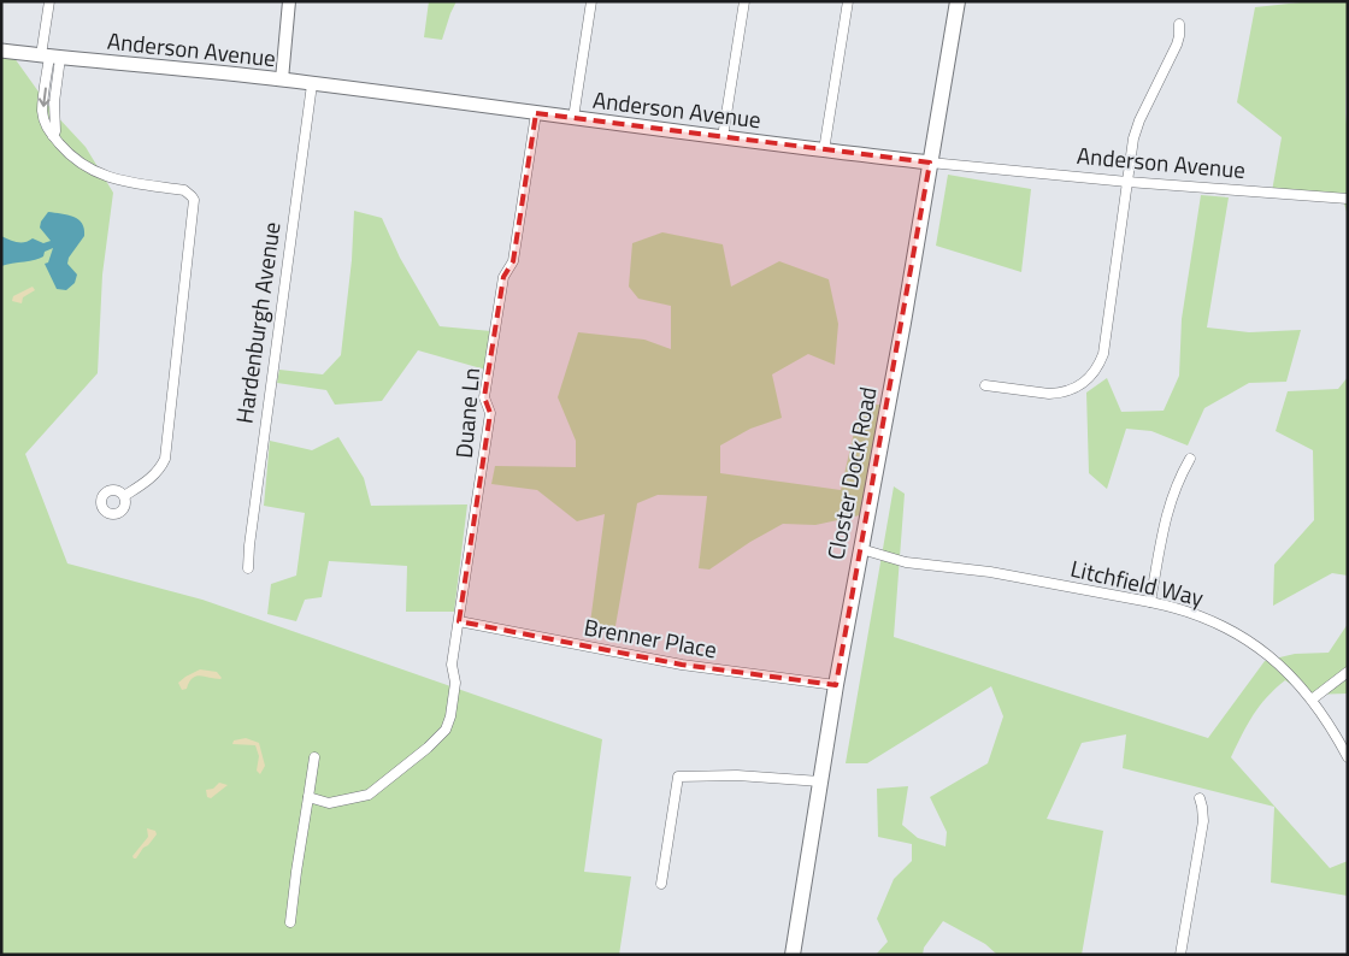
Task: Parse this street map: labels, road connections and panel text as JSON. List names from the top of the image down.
{
  "streets": {
    "main road": ["Anderson Avenue", "Closter Dock Road"],
    "street": [
      "Hardenburgh Avenue",
      "Duane Ln",
      "Litchfield Way",
      "Brenner Place"
    ]
  },
  "crossings": [
    ["Anderson Avenue", "Hardenburgh Avenue"],
    ["Anderson Avenue", "Duane Ln"],
    ["Anderson Avenue", "Closter Dock Road"],
    ["Duane Ln", "Brenner Place"],
    ["Closter Dock Road", "Litchfield Way"],
    ["Closter Dock Road", "Brenner Place"]
  ]
}
